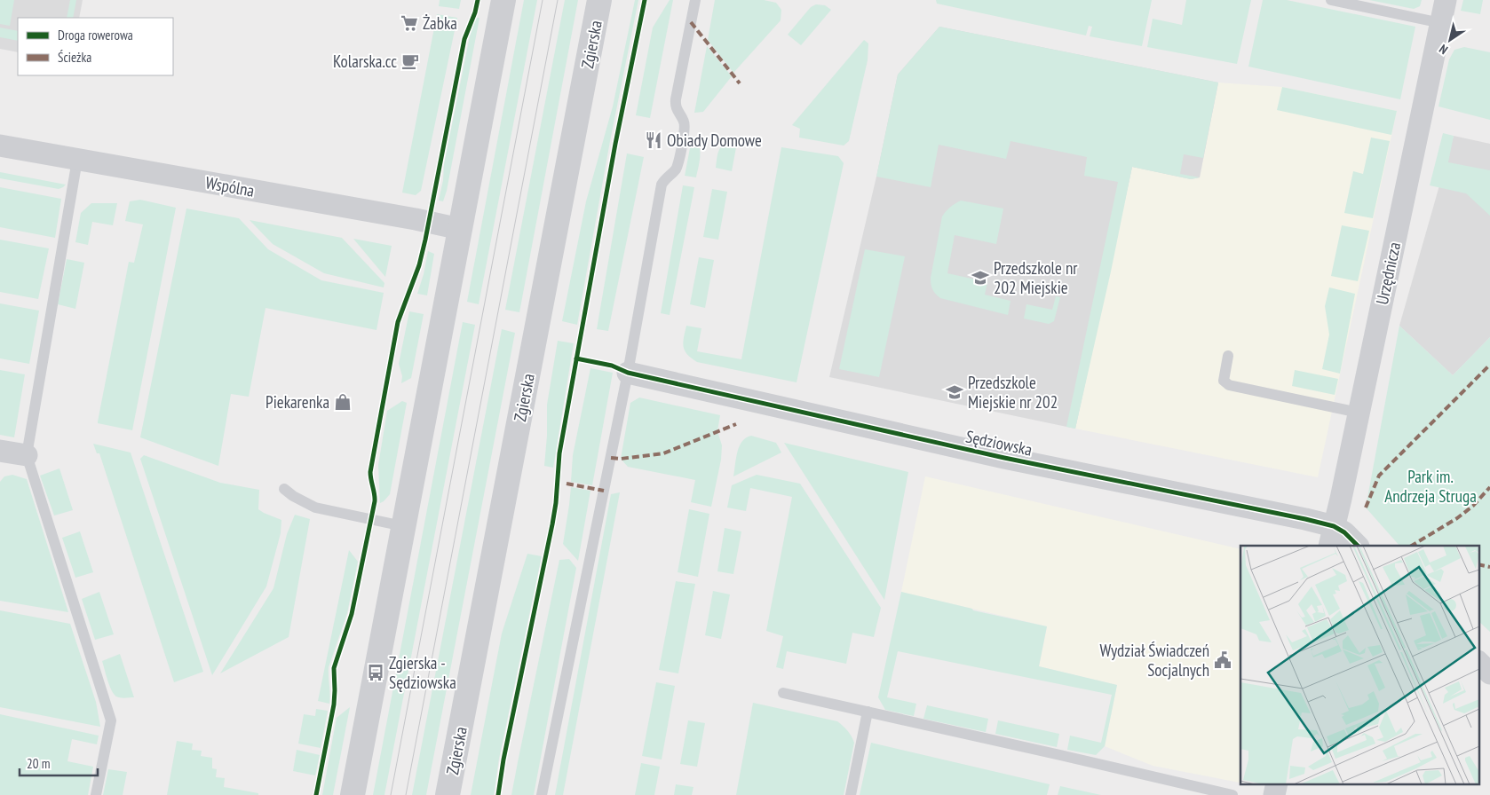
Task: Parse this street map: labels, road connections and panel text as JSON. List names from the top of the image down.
{
  "streets": {
    "main road": ["Zgierska"],
    "street": ["Wspólna", "Urzędnicza", "Sędziowska"]
  },
  "crossings": [
    ["Urzędnicza", "Sędziowska"]
  ],
  "parks": ["Park im. Andrzeja Struga"],
  "places": {
    "supermarket": ["Żabka"],
    "cafe": ["Kolarska.cc"],
    "restaurant": ["Obiady Domowe"],
    "school or university": ["Przedszkole nr 202 Miejskie", "Przedszkole Miejskie nr 202"],
    "shop": ["Piekarenka"],
    "public building": ["Wydział Świadczeń Socjalnych"],
    "bus stop": ["Zgierska - Sędziowska"]
  },
  "legend": ["Droga rowerowa", "Ścieżka"],
  "scale_bar": "20 m",
  "north": "bottom left"
}
